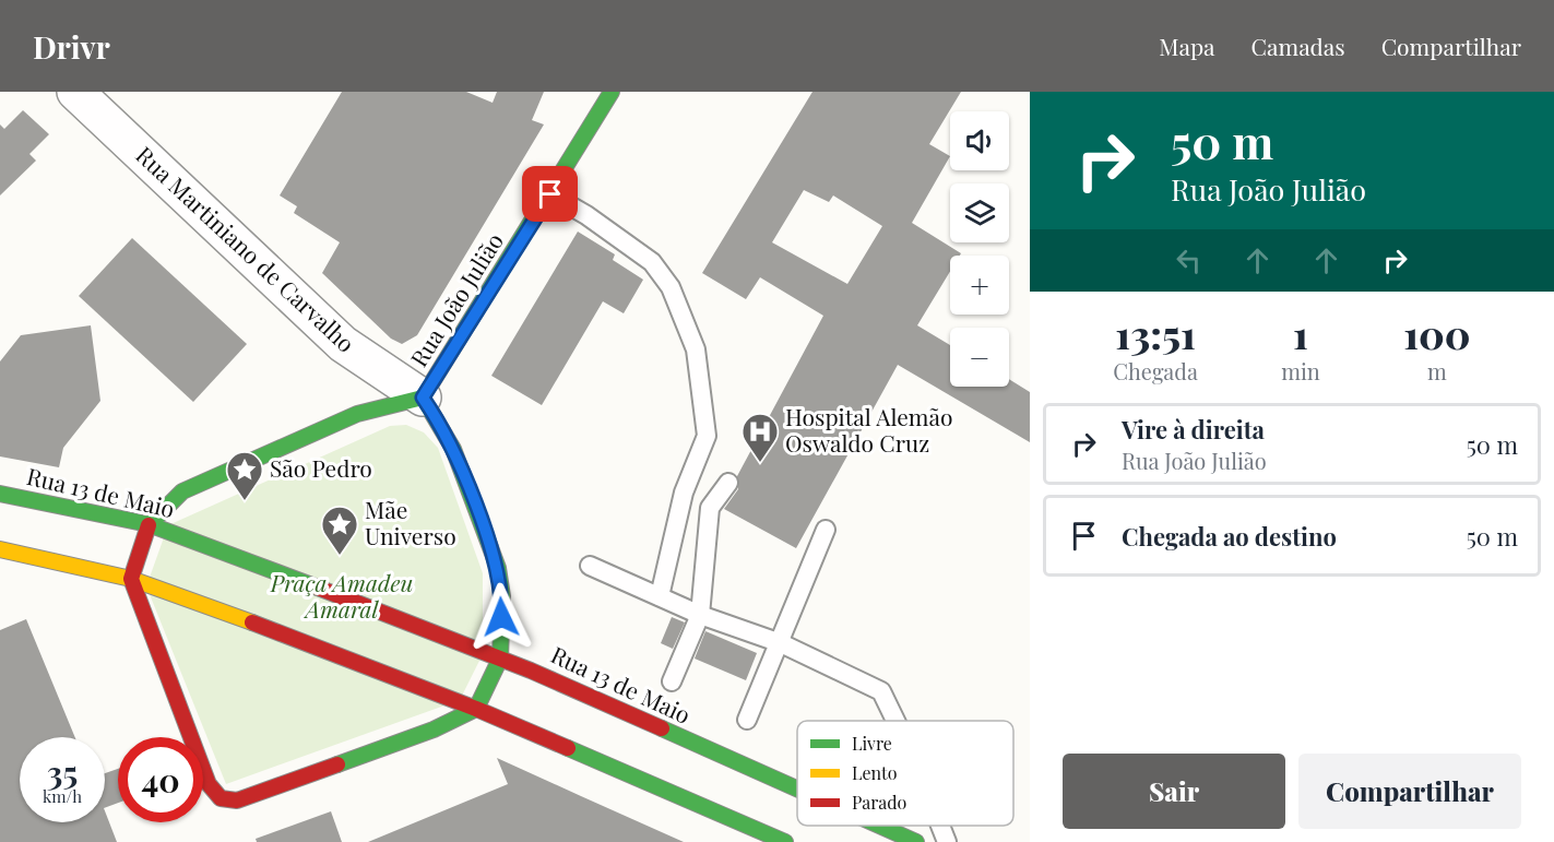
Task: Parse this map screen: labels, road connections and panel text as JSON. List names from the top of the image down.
{
  "streets": {
    "main road": ["Rua João Julião", "Rua 13 de Maio"],
    "street": ["Rua Martiniano de Carvalho"]
  },
  "crossings": [
    ["Rua Martiniano de Carvalho", "Rua João Julião"]
  ],
  "parks": ["Praça Amadeu Amaral"],
  "places": {
    "hospital": ["Hospital Alemão Oswaldo Cruz"],
    "place": ["São Pedro", "Mãe Universo"]
  },
  "legend": ["Livre", "Lento", "Parado"],
  "page": {
    "header": "Drivr",
    "nav": ["Mapa", "Camadas", "Compartilhar"],
    "turn": ["50 m", "Rua João Julião"],
    "map_buttons": ["+", "−"],
    "eta": [
      "13:51",
      "Chegada",
      "1",
      "min",
      "100",
      "m"
    ],
    "list": [
      {
        "name": "Vire à direita",
        "note": "Rua João Julião",
        "value": "50 m"
      },
      {
        "name": "Chegada ao destino",
        "value": "50 m"
      }
    ],
    "speed": "35 km/h",
    "limit": "40",
    "buttons": ["Sair", "Compartilhar"]
  }
}
